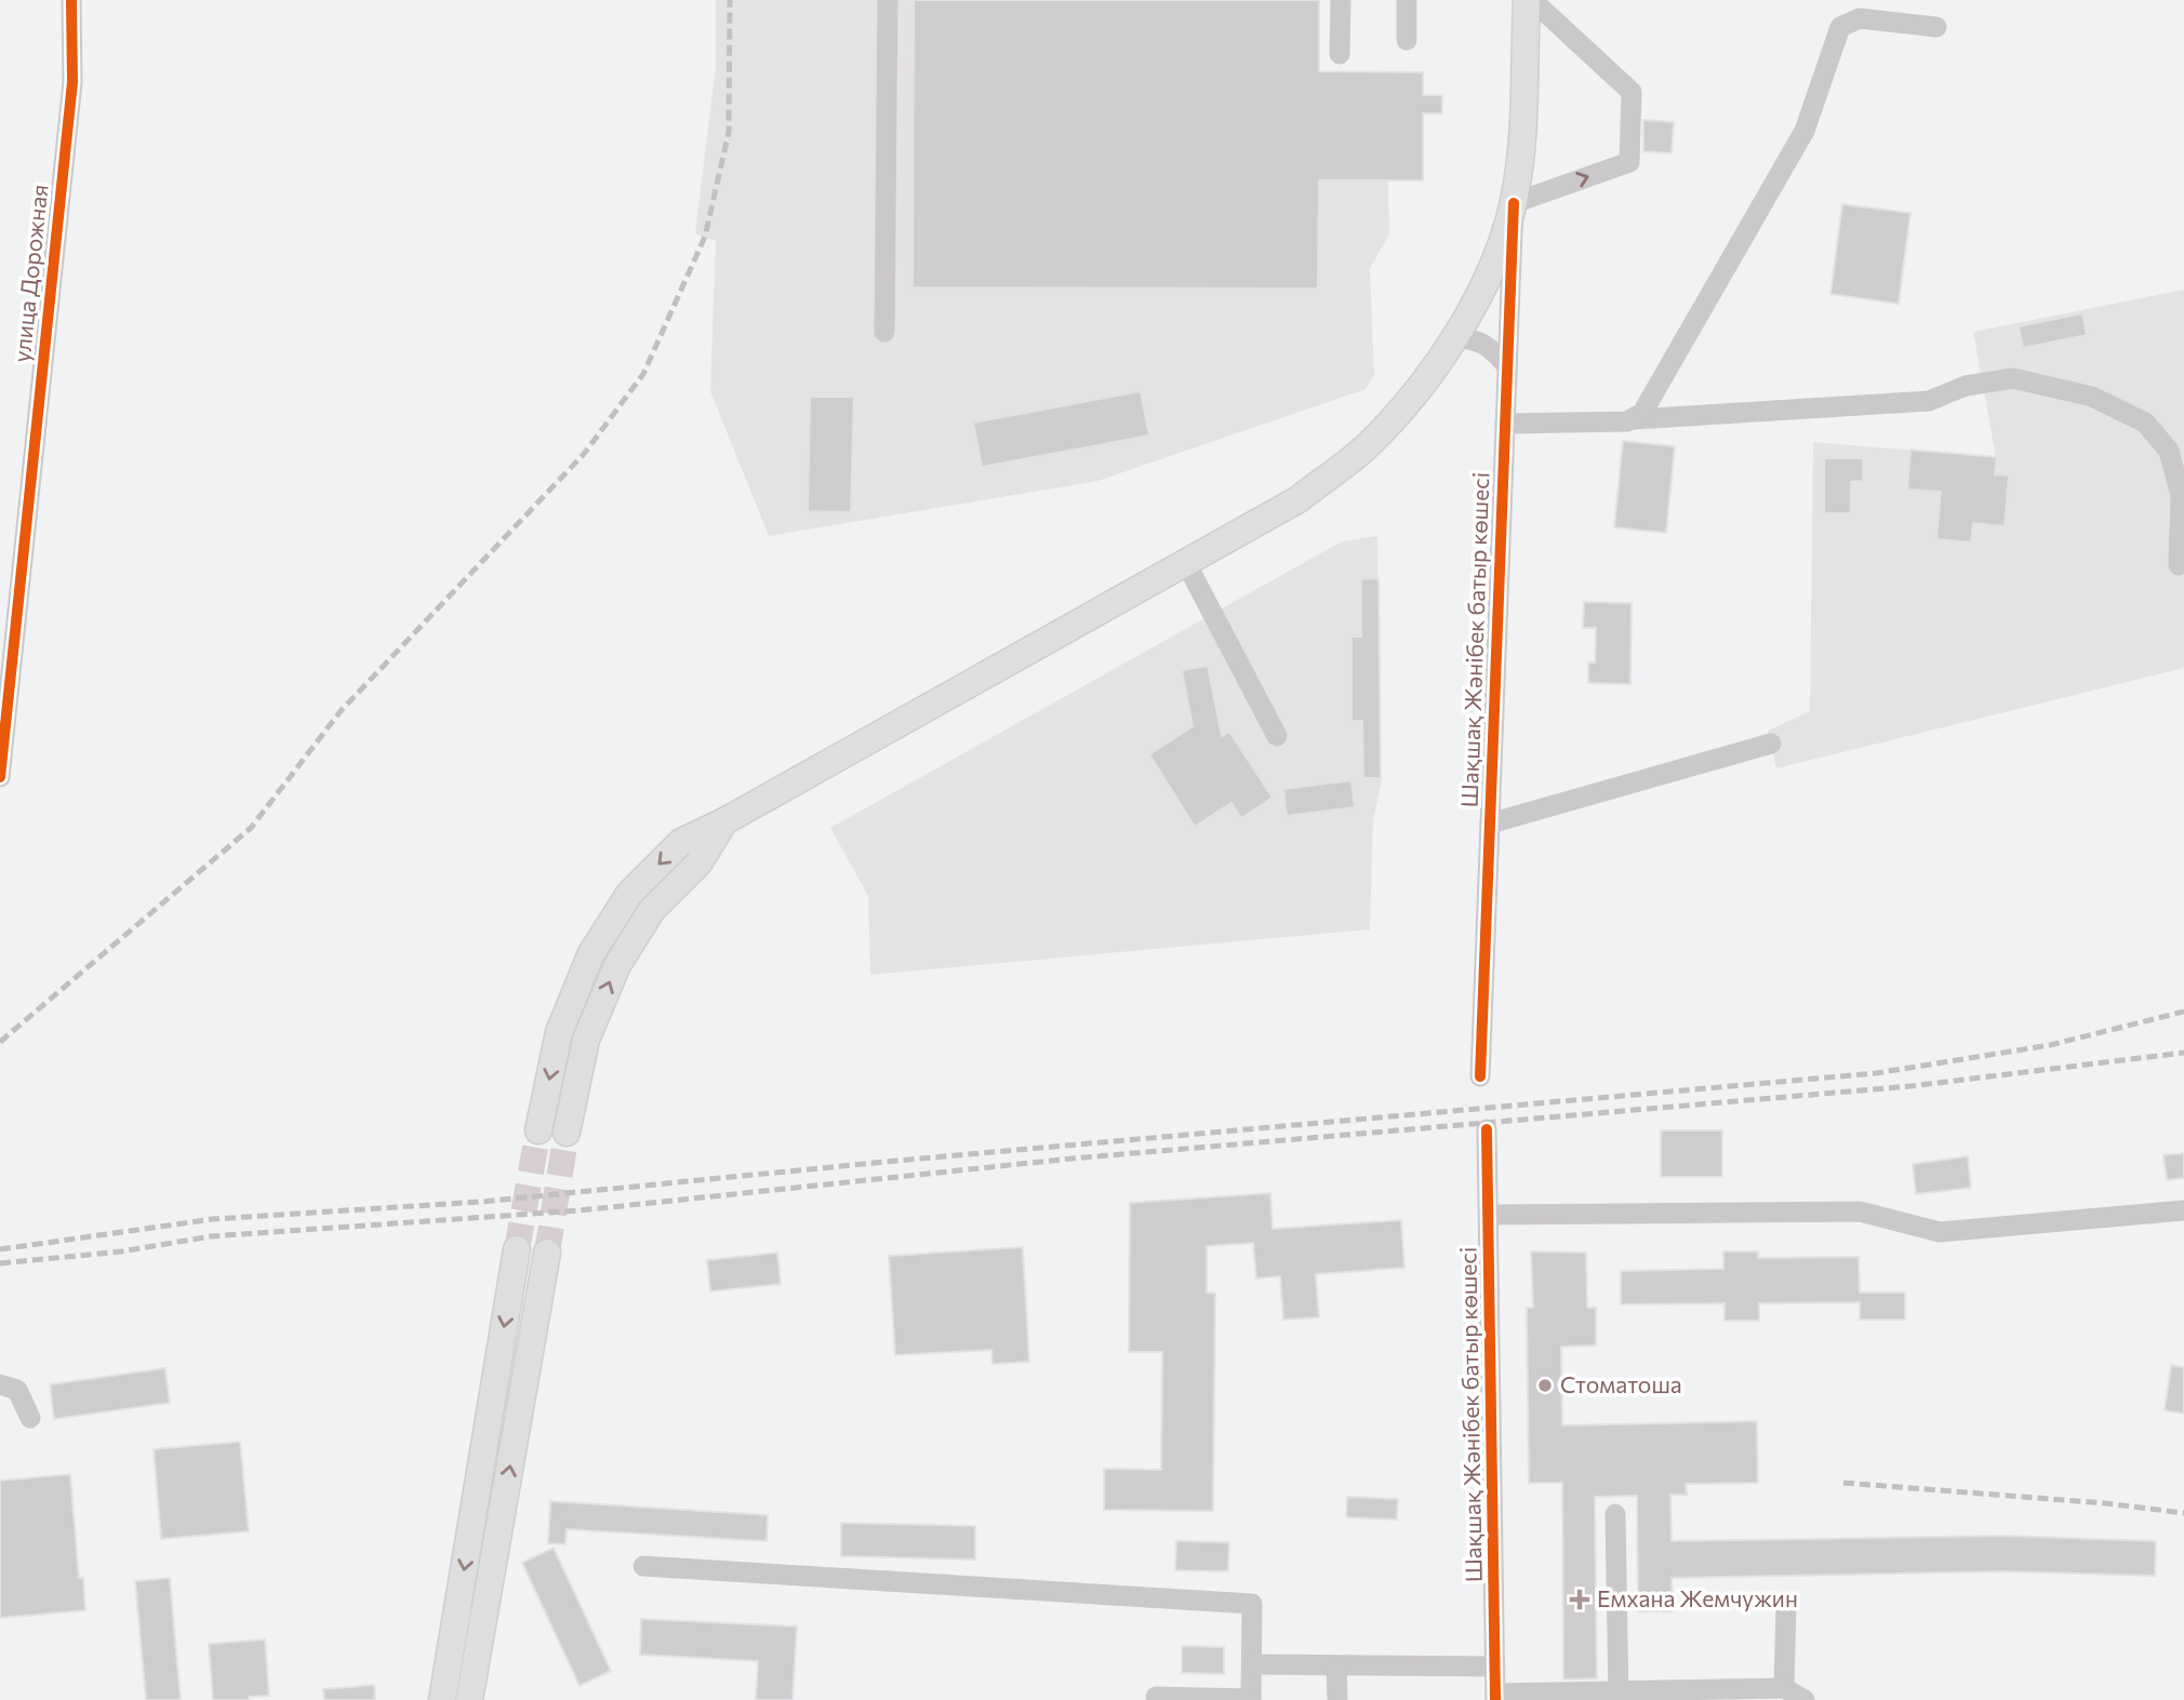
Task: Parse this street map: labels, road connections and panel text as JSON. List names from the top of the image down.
{
  "streets": {
    "main road": ["Шақшақ Жәнібек батыр көшесі"],
    "street": ["улица Дорожная"]
  },
  "places": {
    "other": ["Стоматоша"],
    "health": ["Емхана Жемчужин"]
  }
}
